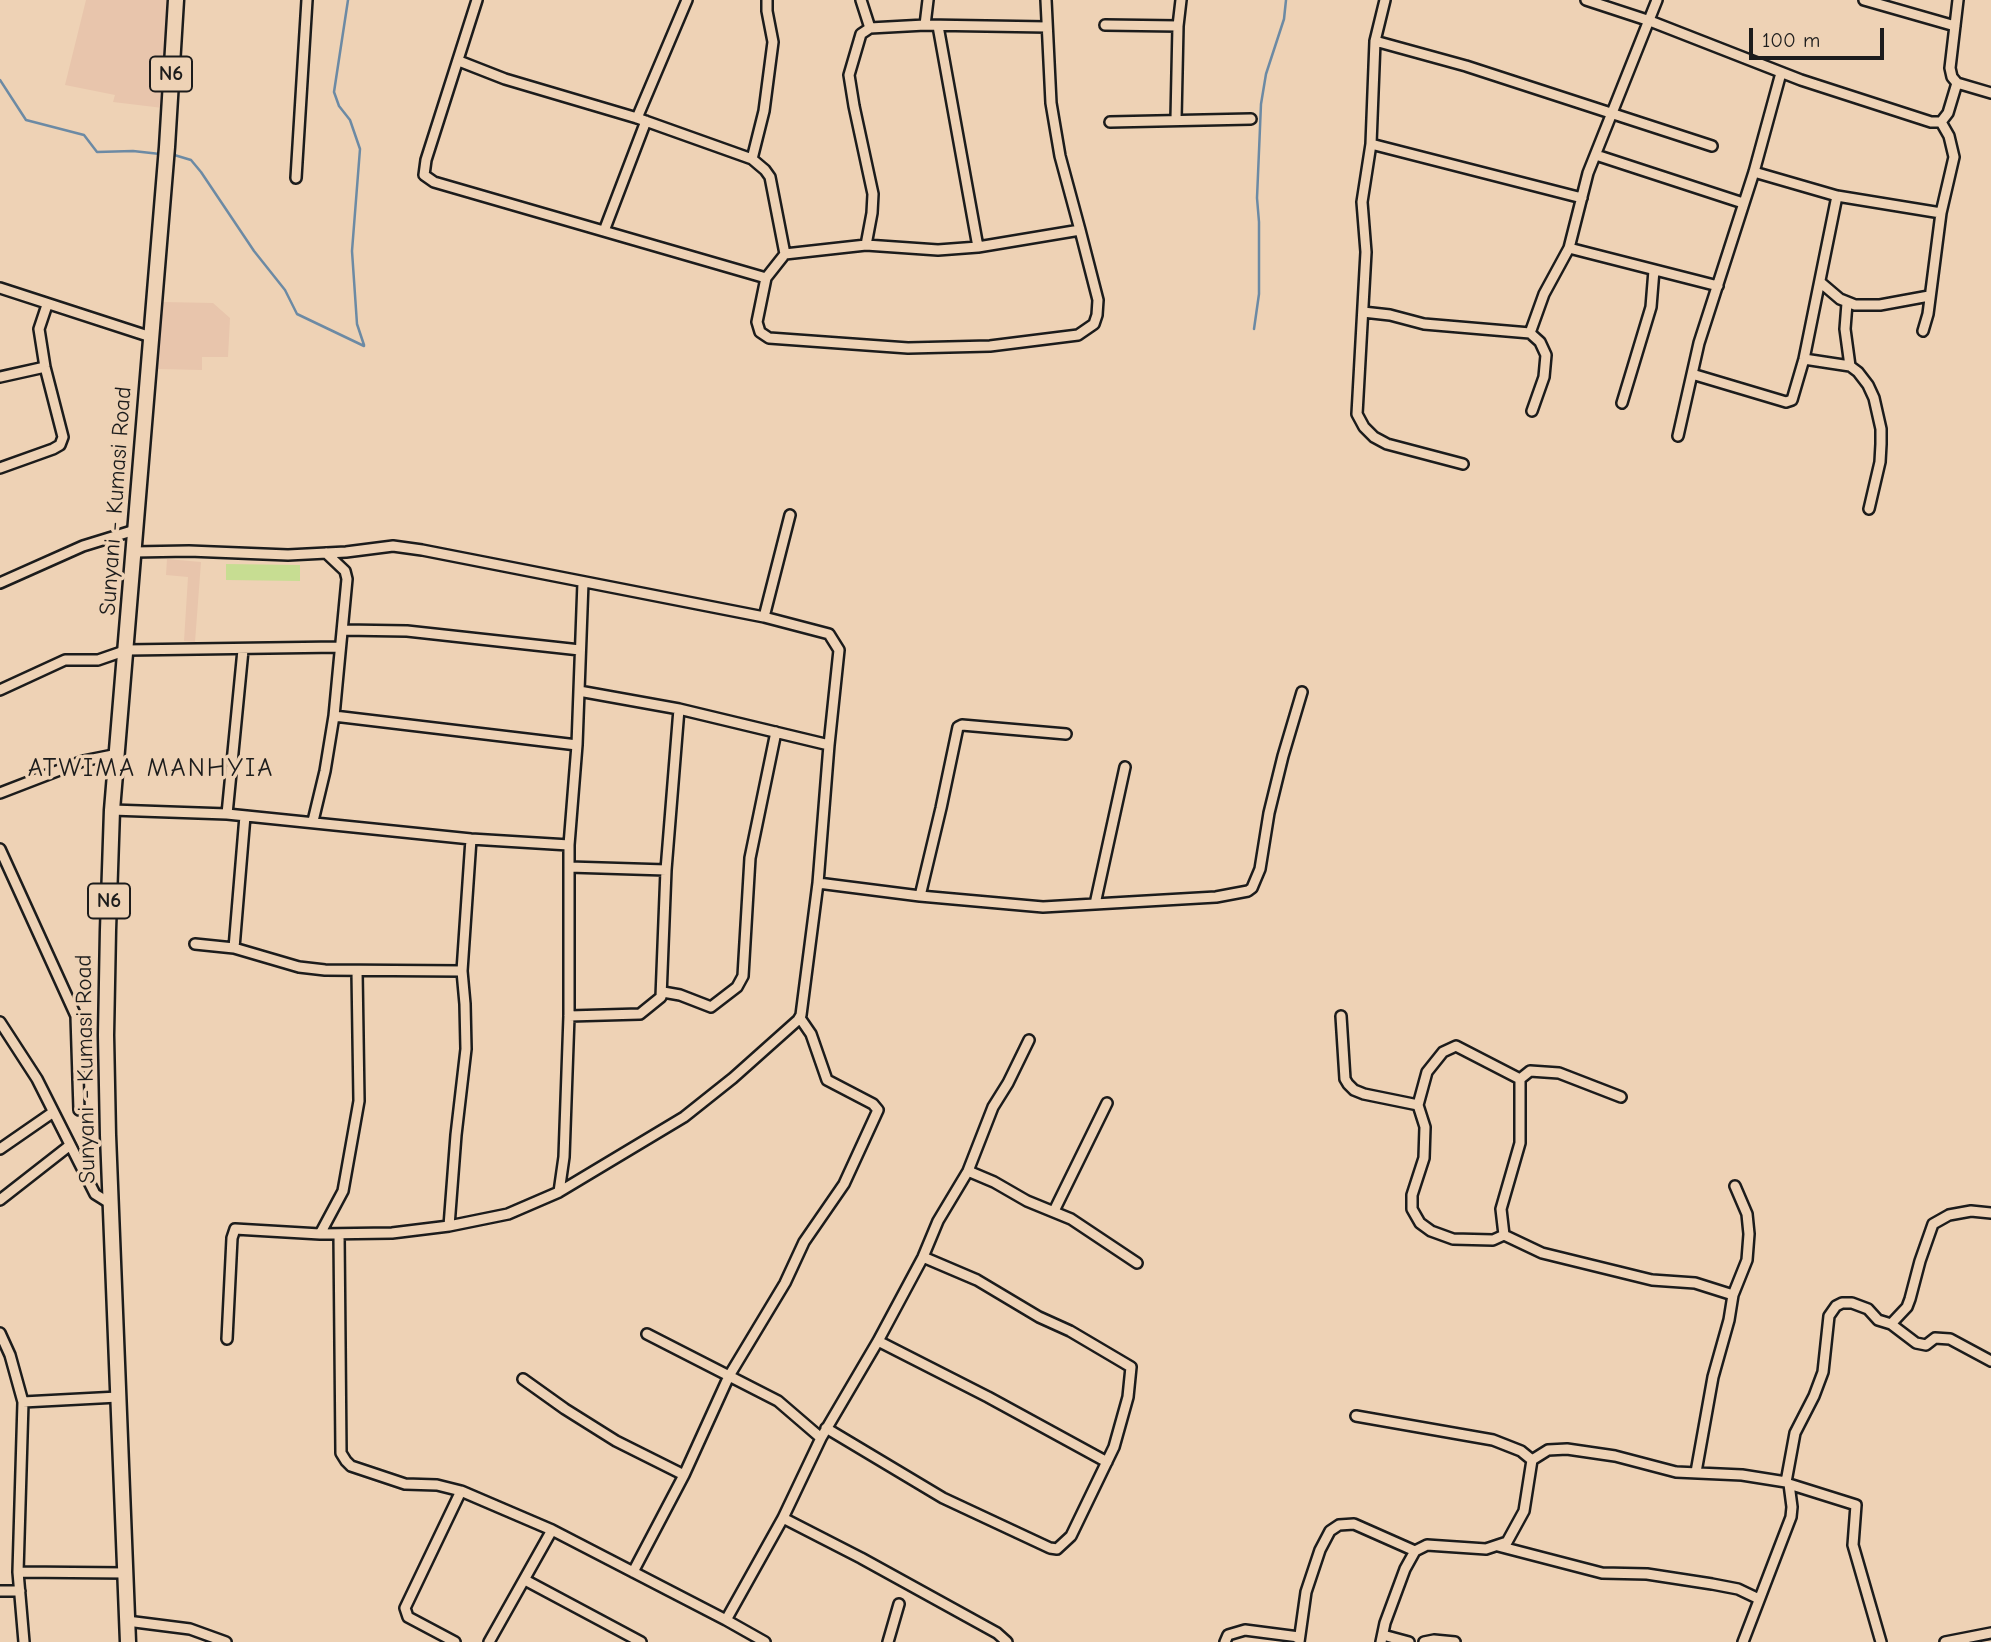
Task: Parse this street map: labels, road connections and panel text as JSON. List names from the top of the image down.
{
  "streets": {
    "main road": ["N6", "Sunyani - Kumasi Road"]
  },
  "districts": ["ATWIMA MANHYIA"],
  "scale_bar": "100 m"
}
